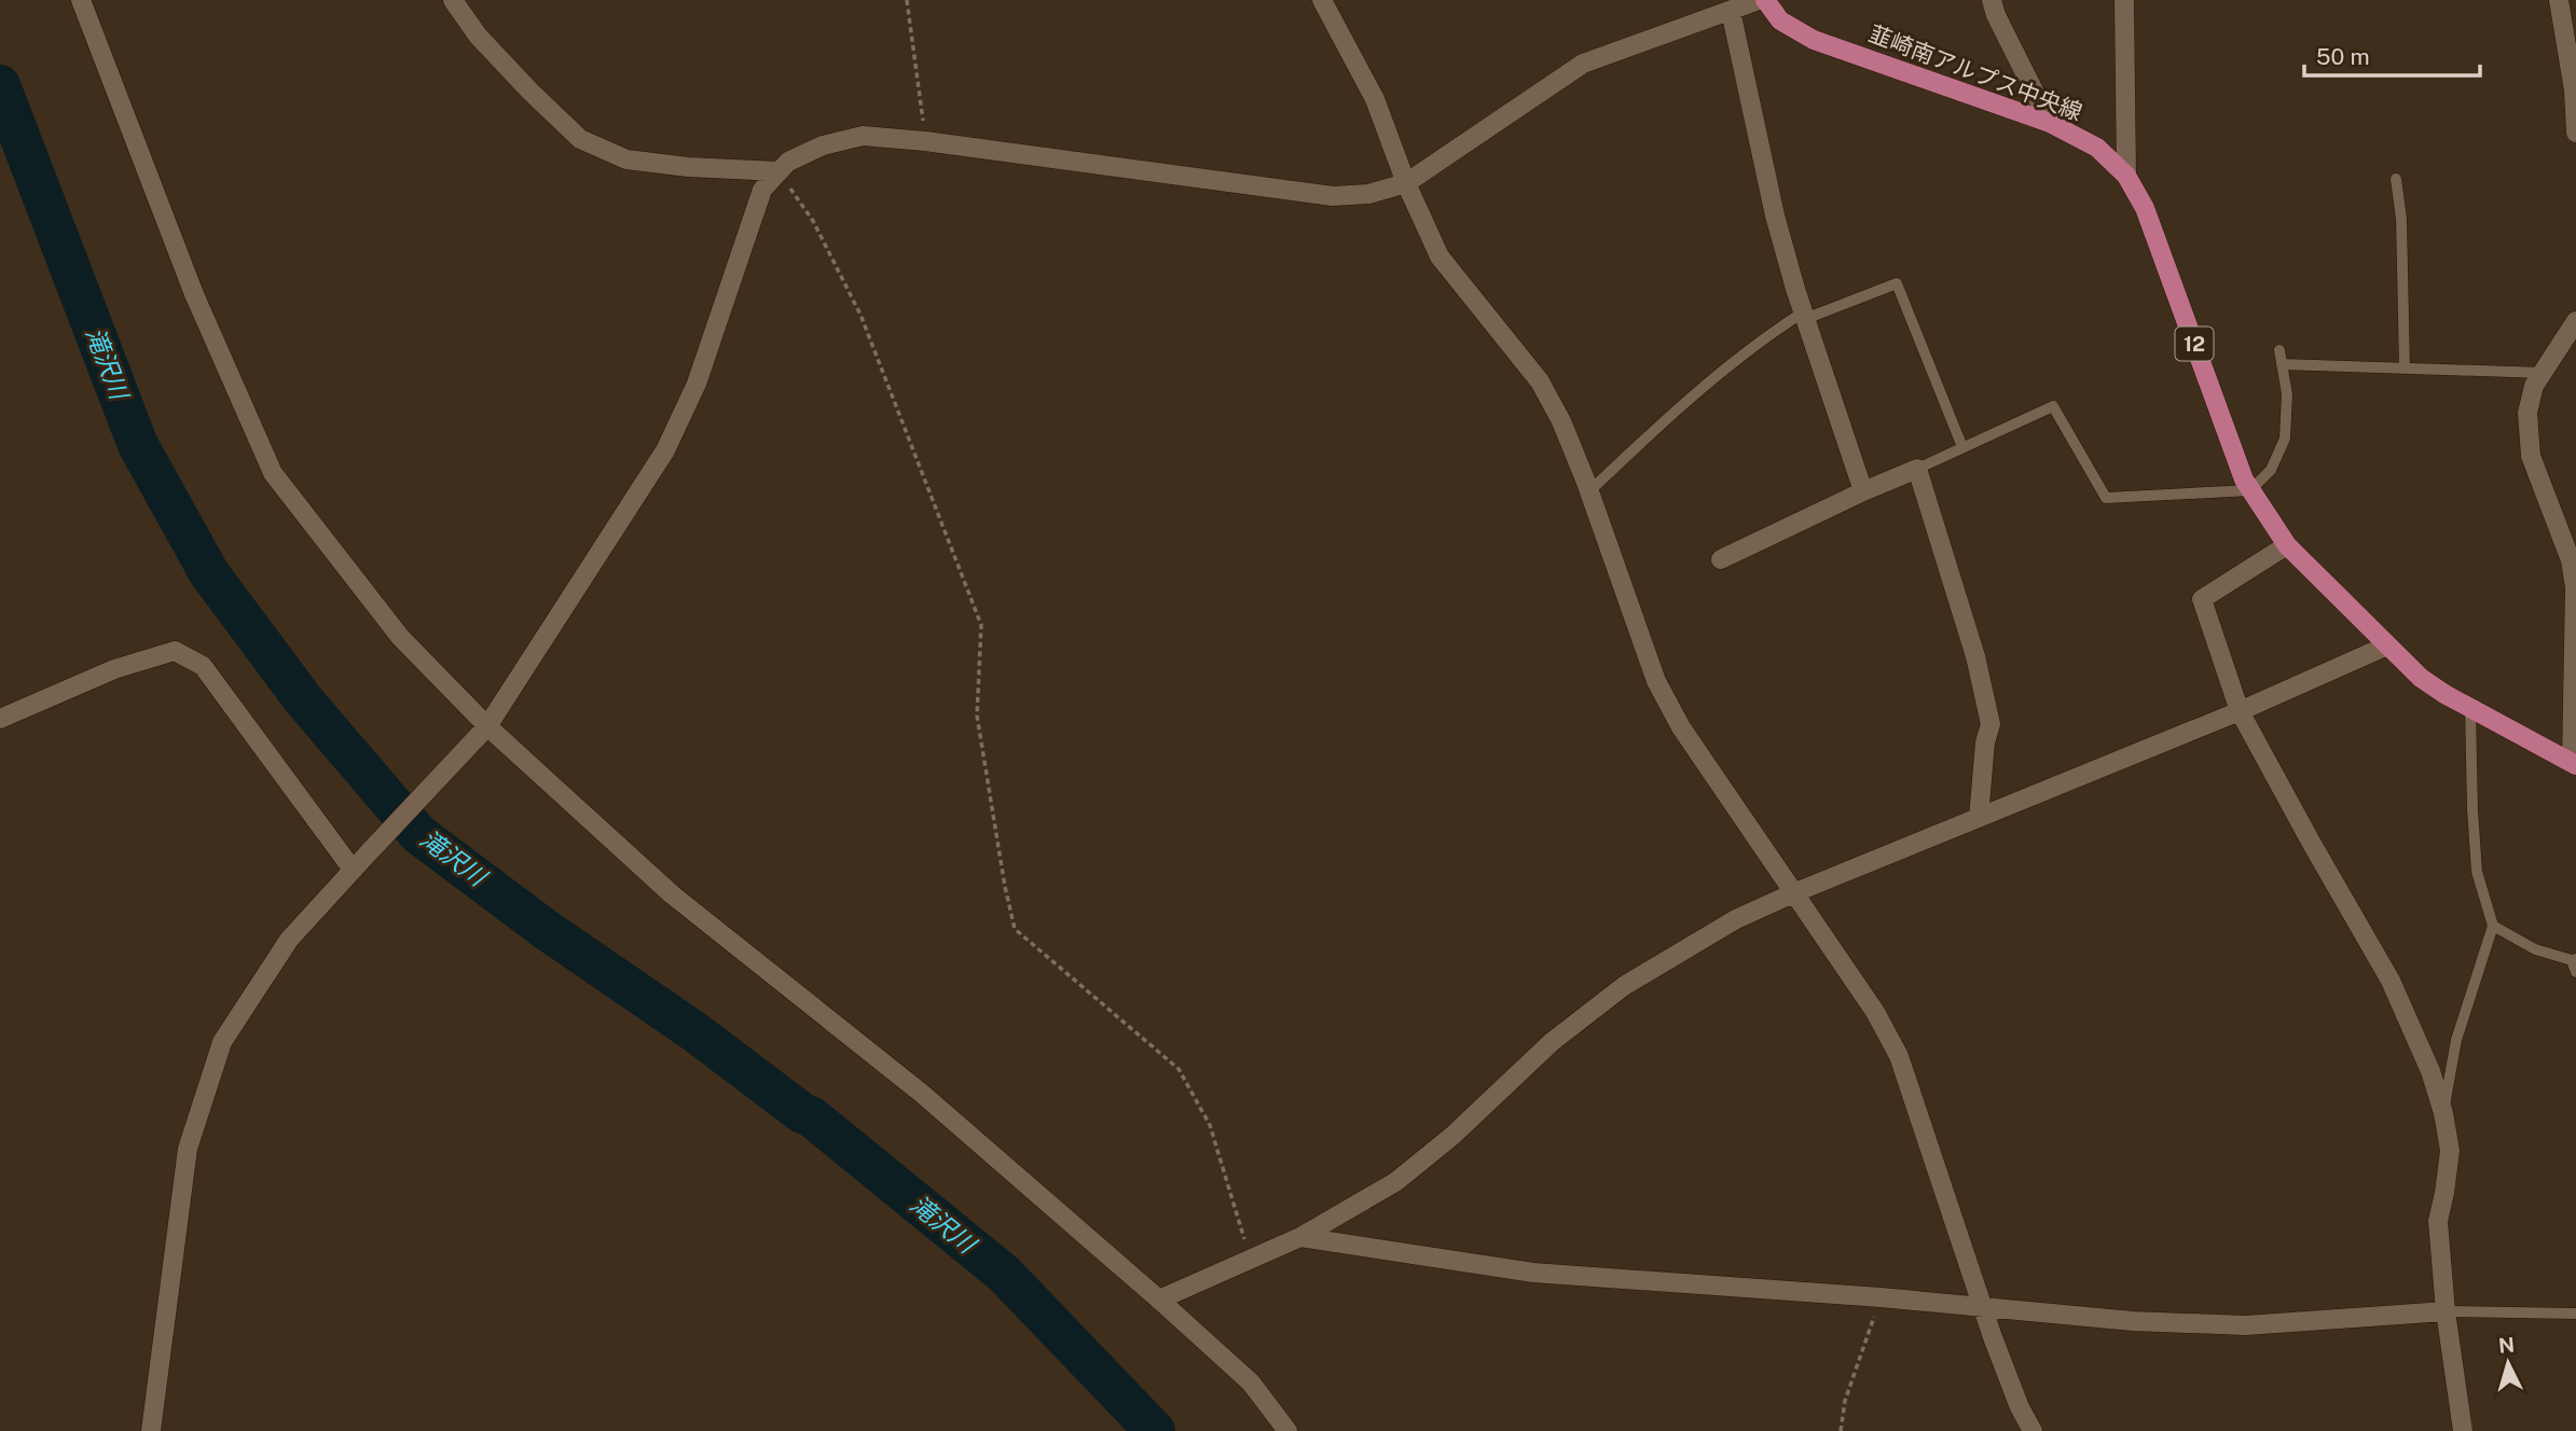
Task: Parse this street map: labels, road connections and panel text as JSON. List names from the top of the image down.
{
  "streets": {
    "main road": ["韮崎南アルプス中央線", "12"]
  },
  "water": ["滝沢川"],
  "scale_bar": "50 m",
  "north": "top"
}
